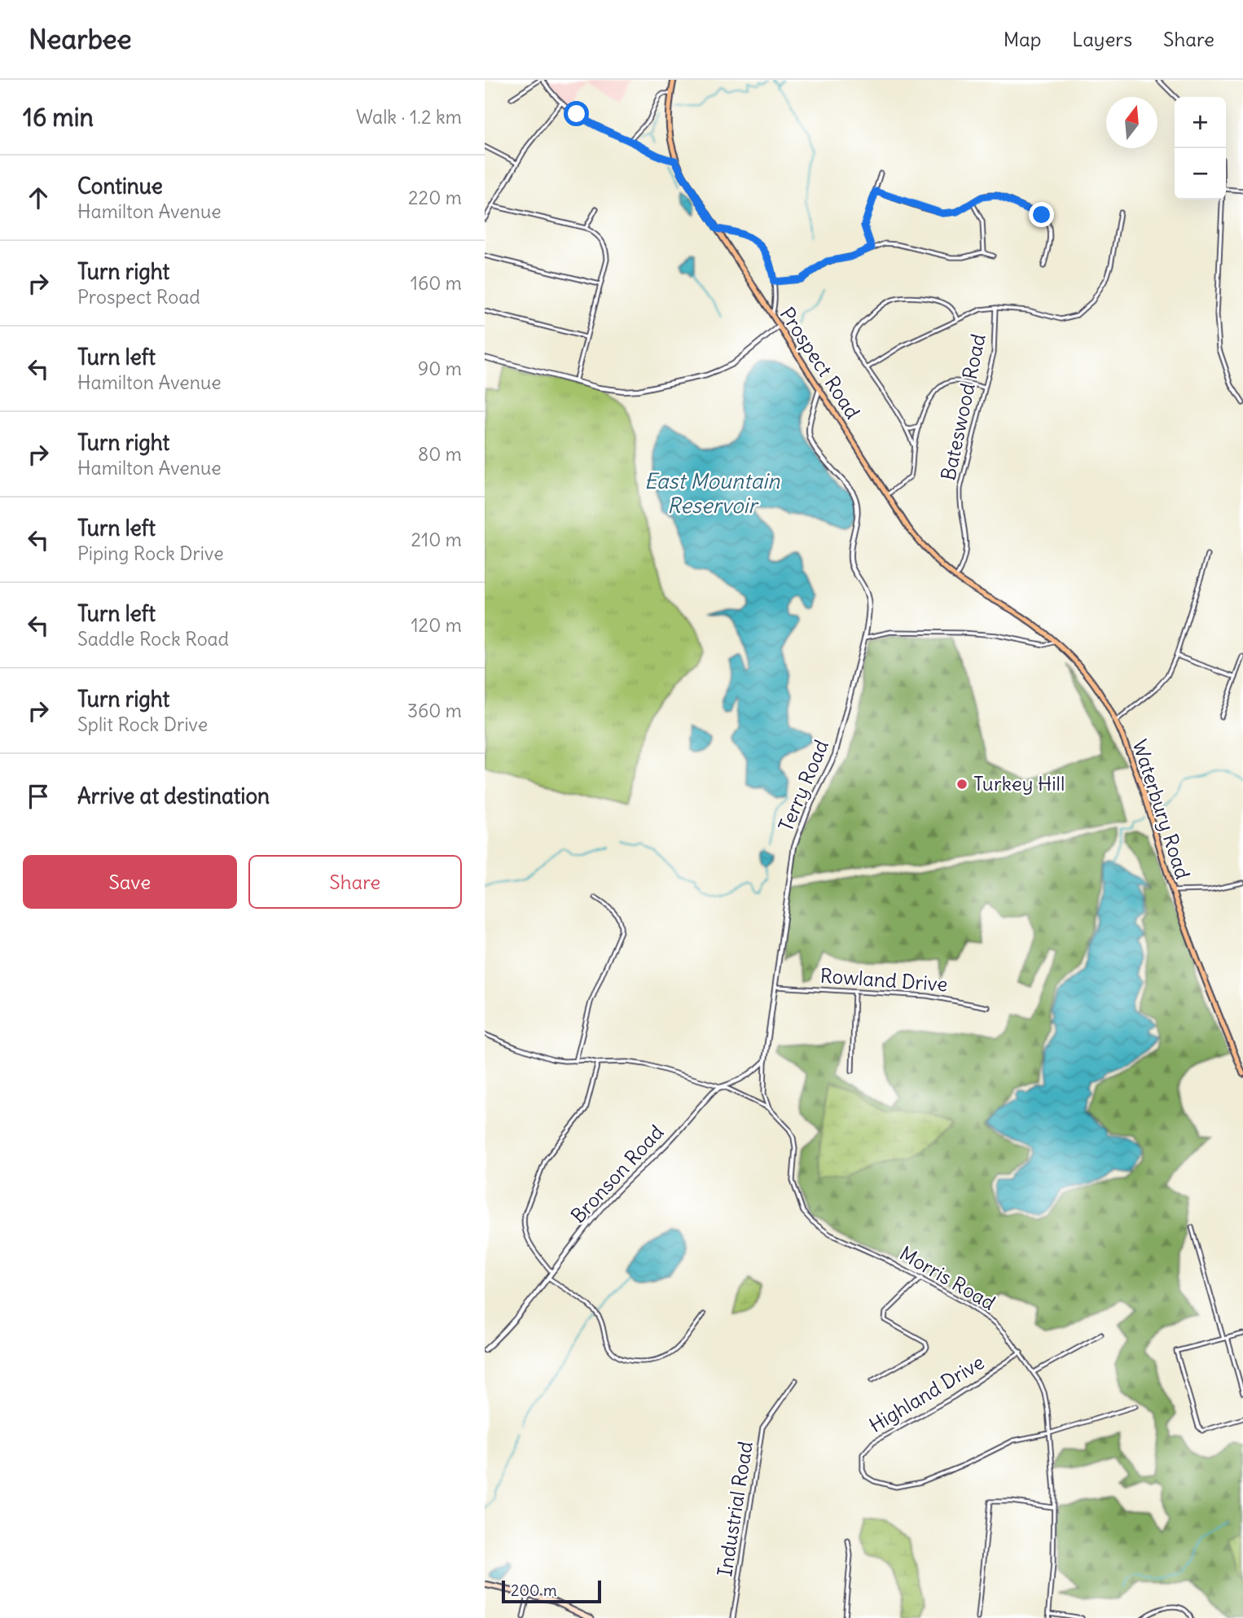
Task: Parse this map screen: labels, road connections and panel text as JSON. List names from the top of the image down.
{
  "streets": {
    "main road": ["Prospect Road", "Waterbury Road"],
    "street": [
      "Bateswood Road",
      "Terry Road",
      "Rowland Drive",
      "Bronson Road",
      "Morris Road",
      "Highland Drive",
      "Industrial Road"
    ]
  },
  "crossings": [
    ["Prospect Road", "Bateswood Road"],
    ["Prospect Road", "Terry Road"],
    ["Prospect Road", "Waterbury Road"],
    ["Terry Road", "Rowland Drive"],
    ["Terry Road", "Bronson Road"],
    ["Terry Road", "Morris Road"],
    ["Bronson Road", "Morris Road"],
    ["Morris Road", "Highland Drive"]
  ],
  "water": ["East Mountain Reservoir"],
  "places": ["Turkey Hill"],
  "scale_bar": "200 m",
  "north": "top",
  "page": {
    "header": "Nearbee",
    "nav": ["Map", "Layers", "Share"],
    "heading": ["16 min", "Walk · 1.2 km"],
    "map_buttons": ["+", "−"],
    "list": [
      ["Continue", "Hamilton Avenue", "220 m"],
      ["Turn right", "Prospect Road", "160 m"],
      ["Turn left", "Hamilton Avenue", "90 m"],
      ["Turn right", "Hamilton Avenue", "80 m"],
      ["Turn left", "Piping Rock Drive", "210 m"],
      ["Turn left", "Saddle Rock Road", "120 m"],
      ["Turn right", "Split Rock Drive", "360 m"],
      "Arrive at destination"
    ],
    "buttons": ["Save", "Share"],
    "scale": "200 m"
  }
}
